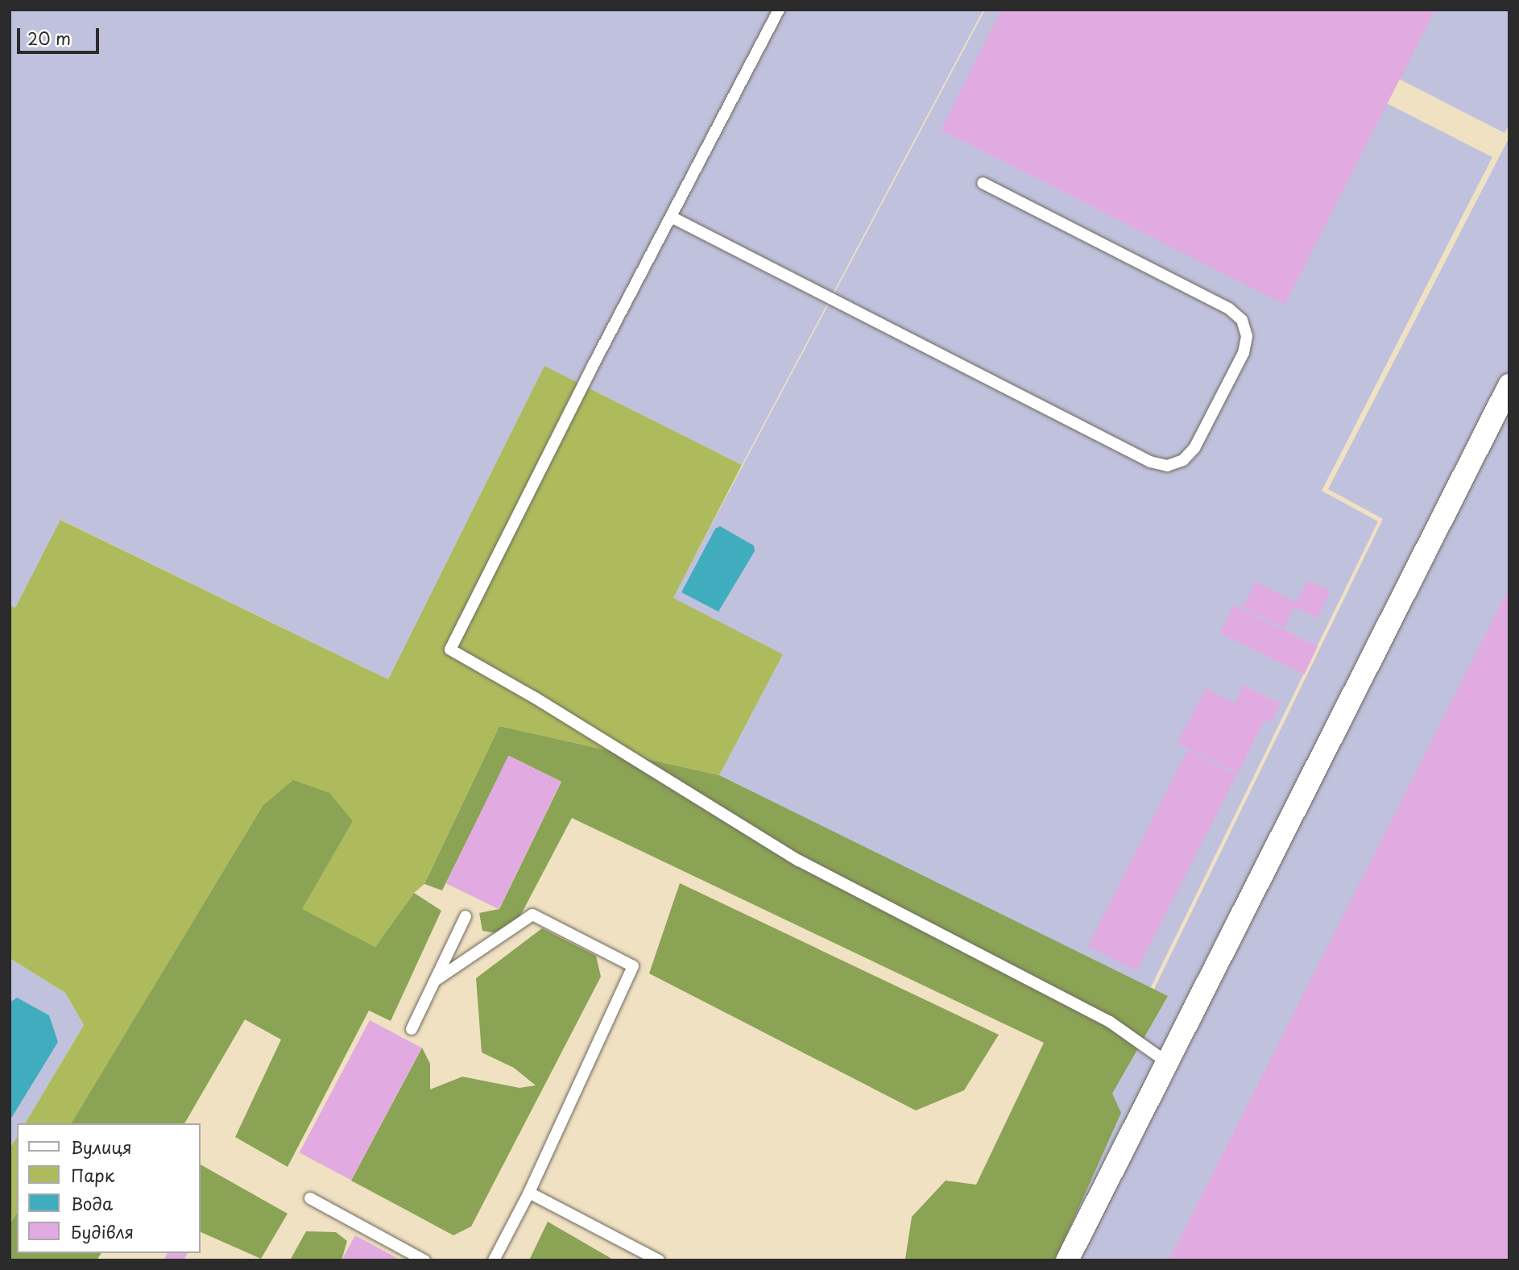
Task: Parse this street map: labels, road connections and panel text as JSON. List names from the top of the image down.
{
  "legend": [
    "Вулиця",
    "Парк",
    "Вода",
    "Будівля"
  ],
  "scale_bar": "20 m"
}
